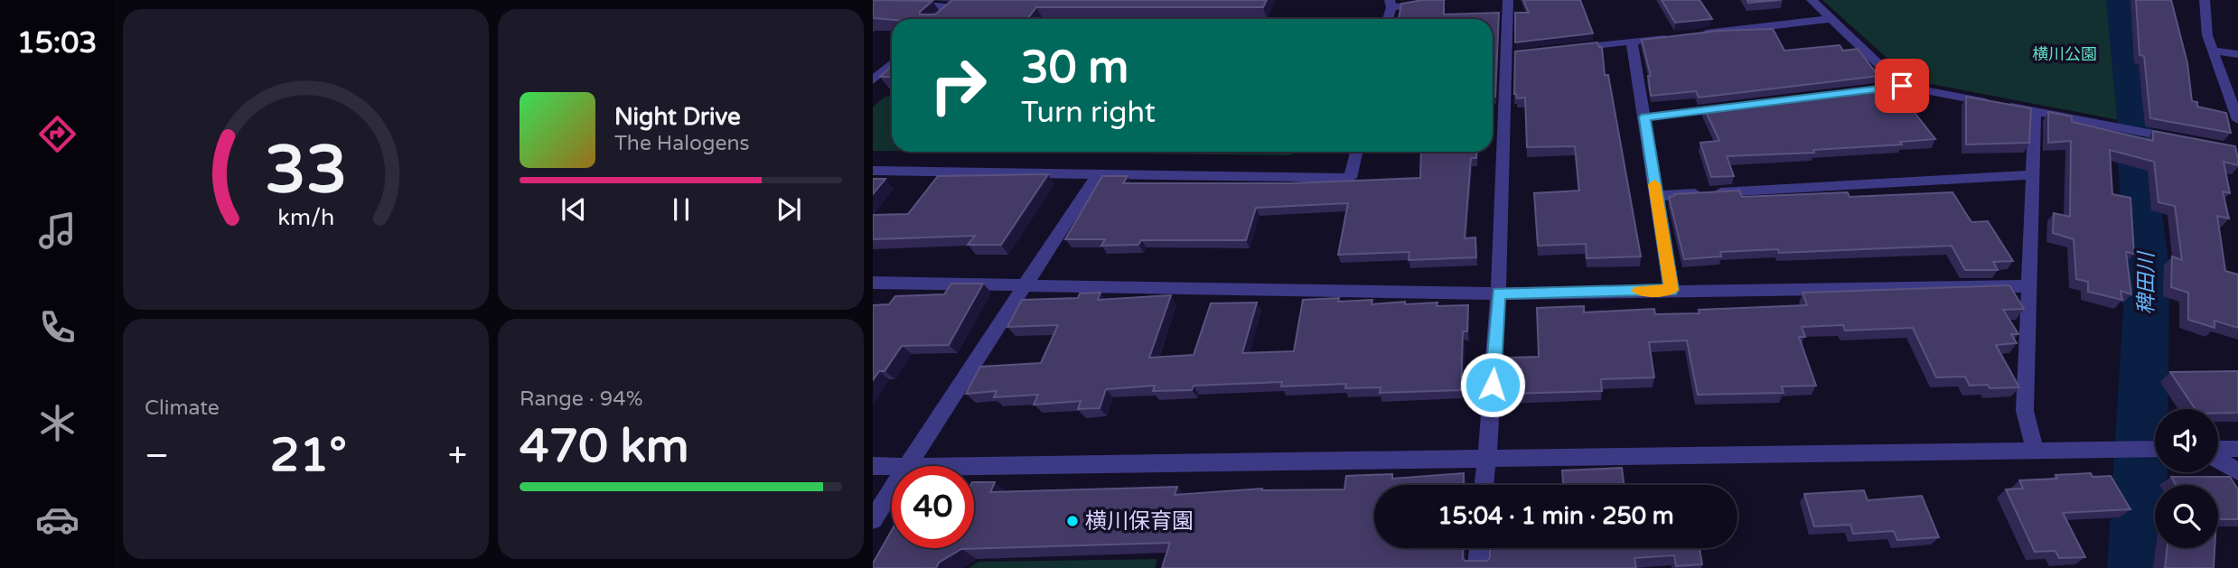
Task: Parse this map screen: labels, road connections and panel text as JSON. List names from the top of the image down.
{
  "water": ["稗田川"],
  "parks": ["横川公園"],
  "places": ["横川保育園"],
  "page": {
    "tabs": "15:03",
    "turn": ["30 m", "Turn right"],
    "song": ["Night Drive", "The Halogens"],
    "tile": [
      "Climate",
      ["Range · 94%", "470 km"]
    ],
    "heat": ["−", "21°", "+"],
    "limit": "40",
    "trip": "15:04 · 1 min · 250 m",
    "gauge": ["33", "km/h"]
  }
}
